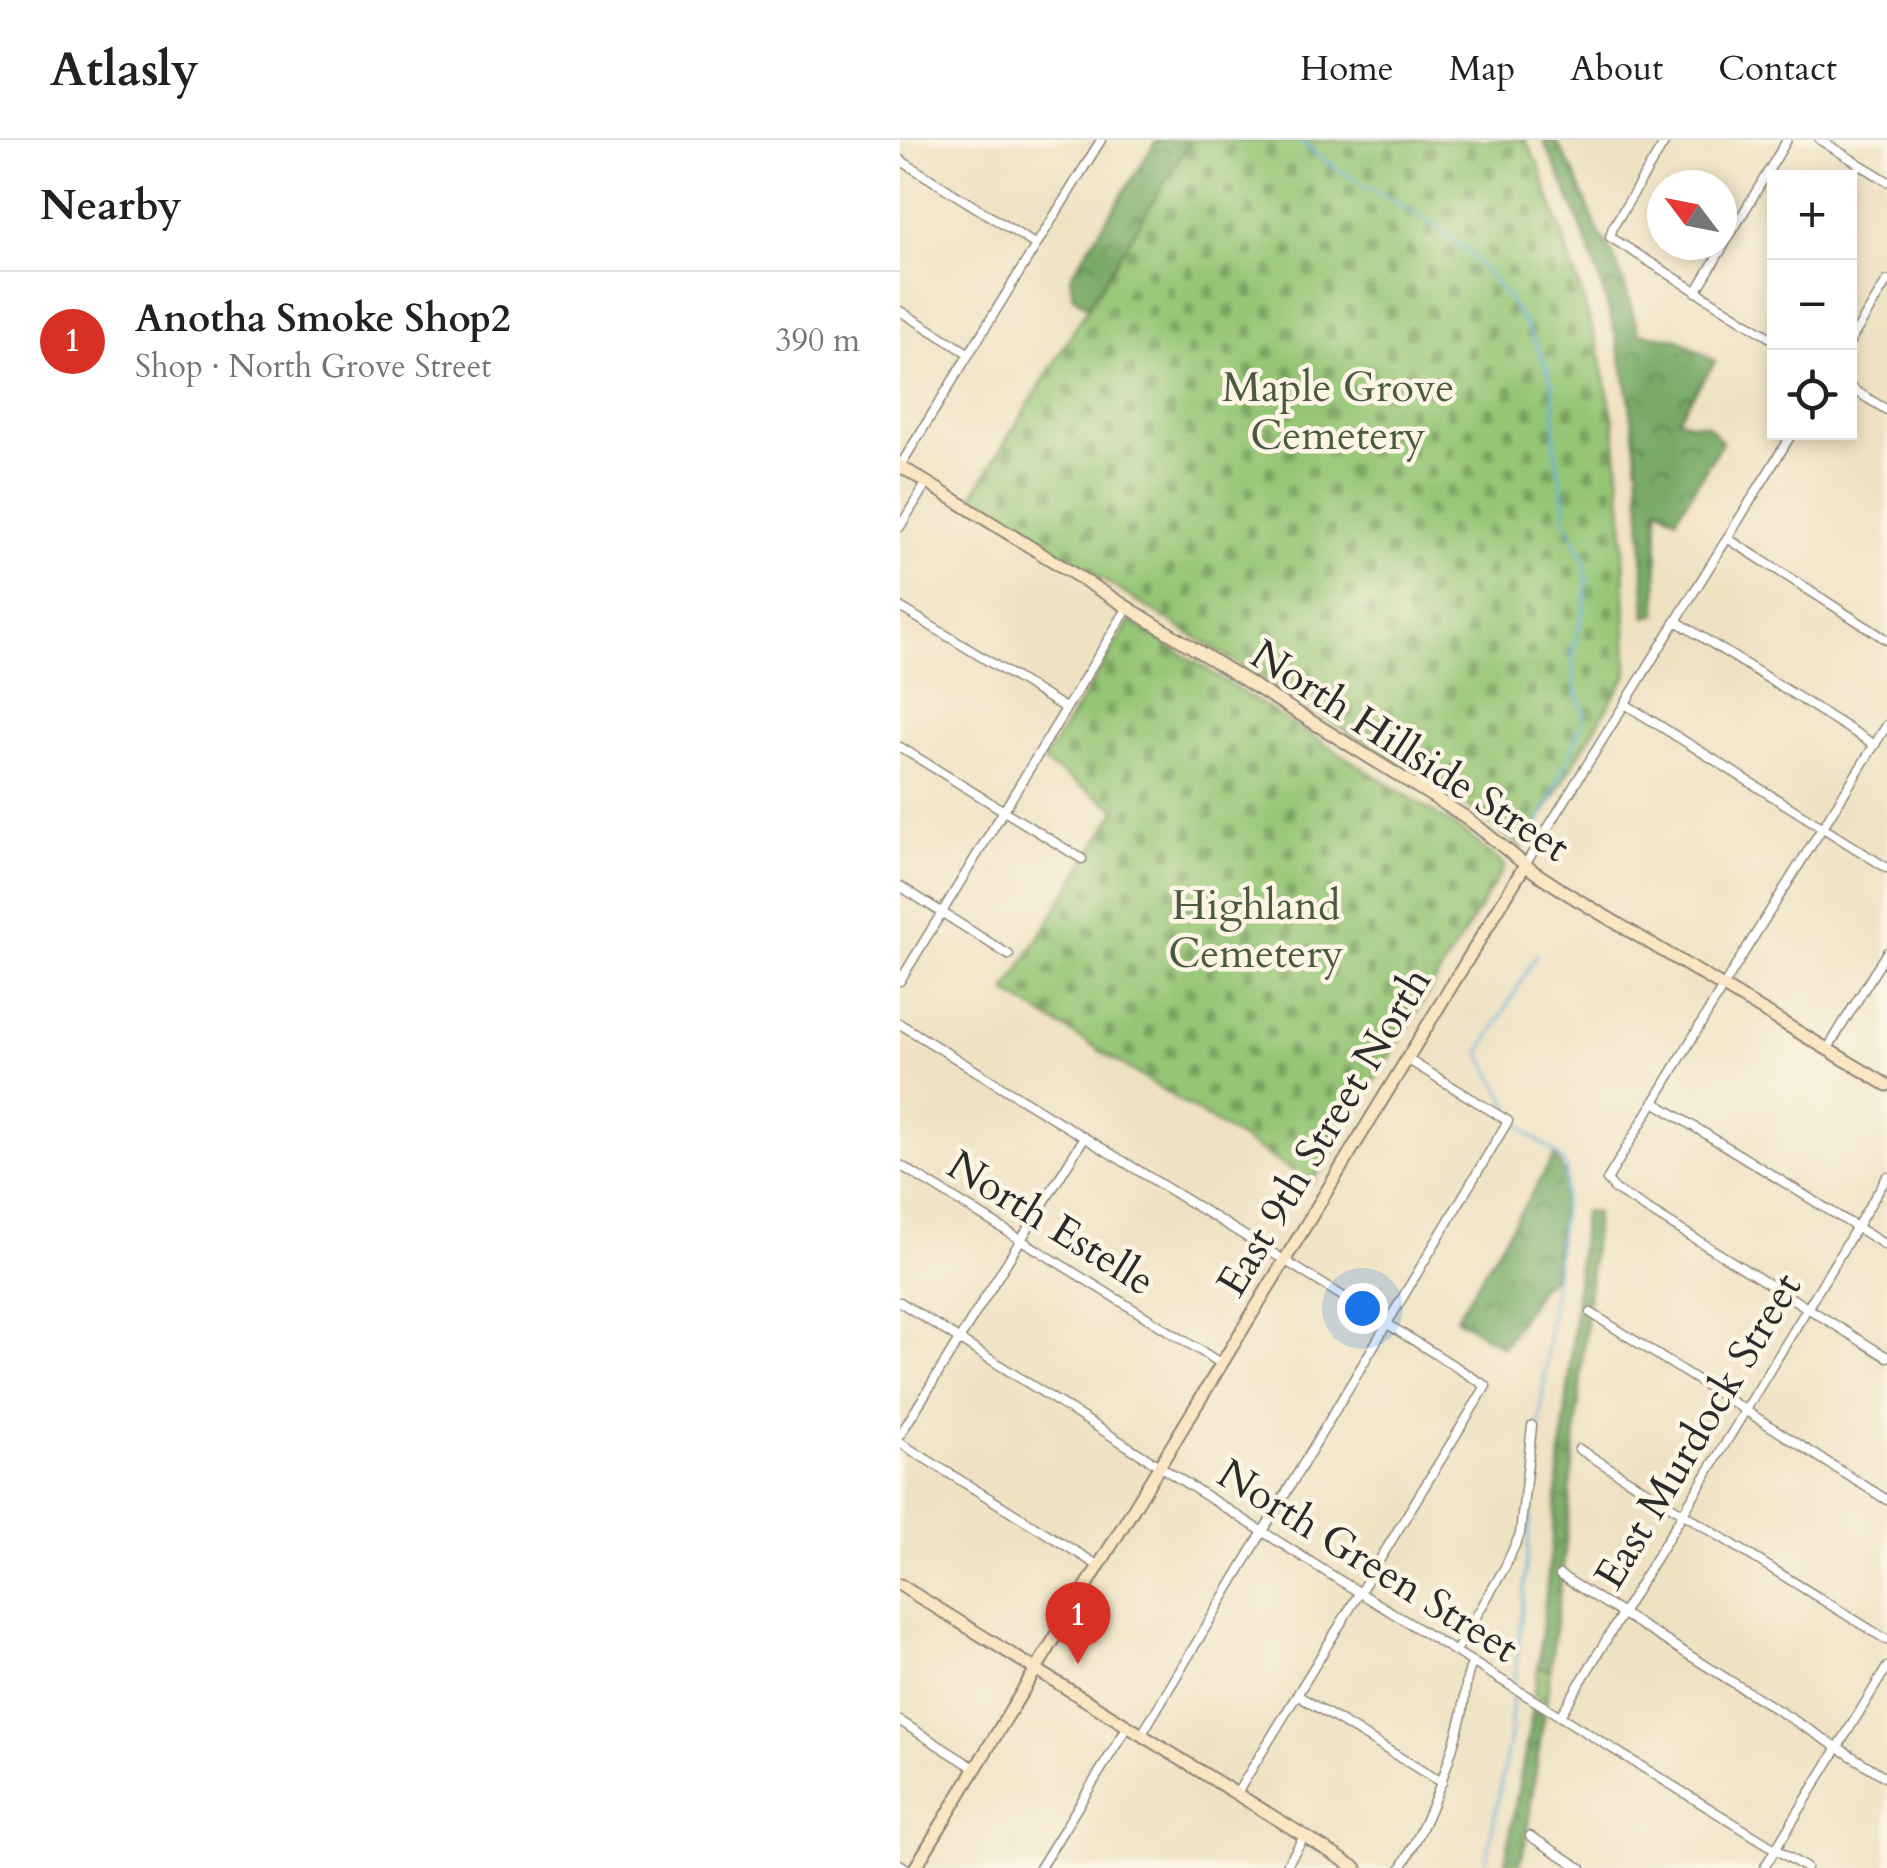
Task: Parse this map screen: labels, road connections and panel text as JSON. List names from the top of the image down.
{
  "streets": {
    "street": [
      "North Hillside Street",
      "East 9th Street North",
      "North Estelle",
      "East Murdock Street",
      "North Green Street"
    ]
  },
  "crossings": [
    ["North Hillside Street", "East 9th Street North"],
    ["East 9th Street North", "North Estelle"],
    ["East 9th Street North", "North Green Street"],
    ["East Murdock Street", "North Green Street"]
  ],
  "parks": ["Maple Grove Cemetery", "Highland Cemetery"],
  "north": "top left",
  "page": {
    "header": "Atlasly",
    "nav": [
      "Home",
      "Map",
      "About",
      "Contact"
    ],
    "heading": "Nearby",
    "map_buttons": ["+", "−"],
    "list": [
      {
        "mark": "1",
        "name": "Anotha Smoke Shop2",
        "note": "Shop · North Grove Street",
        "value": "390 m"
      }
    ],
    "pins": "1"
  }
}
